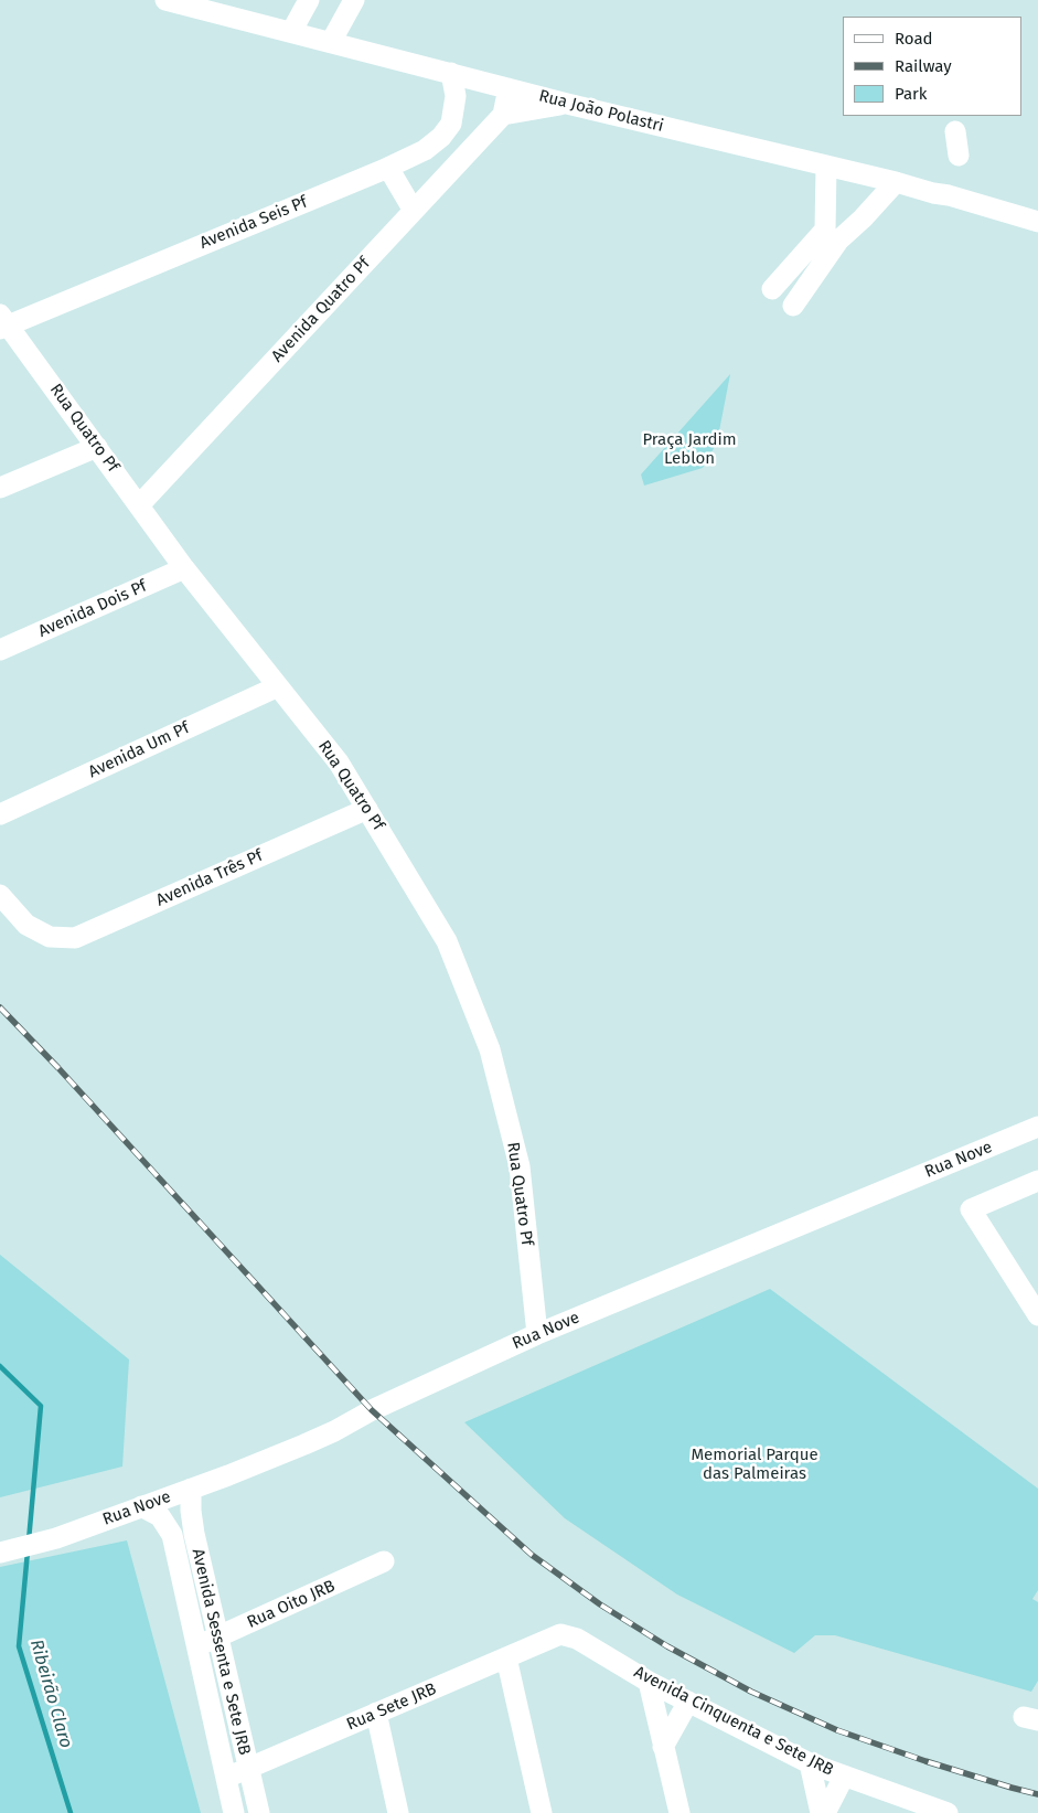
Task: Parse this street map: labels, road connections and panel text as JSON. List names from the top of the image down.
{
  "streets": {
    "street": [
      "Rua João Polastri",
      "Avenida Seis Pf",
      "Avenida Quatro Pf",
      "Rua Quatro Pf",
      "Avenida Dois Pf",
      "Avenida Um Pf",
      "Avenida Três Pf",
      "Rua Nove",
      "Rua Oito JRB",
      "Avenida Sessenta e Sete JRB",
      "Rua Sete JRB",
      "Avenida Cinquenta e Sete JRB"
    ]
  },
  "crossings": [
    ["Rua João Polastri", "Avenida Seis Pf"],
    ["Rua João Polastri", "Avenida Quatro Pf"],
    ["Avenida Seis Pf", "Rua Quatro Pf"],
    ["Avenida Quatro Pf", "Rua Quatro Pf"],
    ["Rua Quatro Pf", "Avenida Dois Pf"],
    ["Rua Quatro Pf", "Avenida Um Pf"],
    ["Rua Quatro Pf", "Avenida Três Pf"],
    ["Rua Quatro Pf", "Rua Nove"],
    ["Rua Nove", "Avenida Sessenta e Sete JRB"],
    ["Rua Oito JRB", "Avenida Sessenta e Sete JRB"],
    ["Avenida Sessenta e Sete JRB", "Rua Sete JRB"],
    ["Rua Sete JRB", "Avenida Cinquenta e Sete JRB"]
  ],
  "water": ["Ribeirão Claro"],
  "parks": ["Praça Jardim Leblon", "Memorial Parque das Palmeiras"],
  "legend": ["Road", "Railway", "Park"]
}
